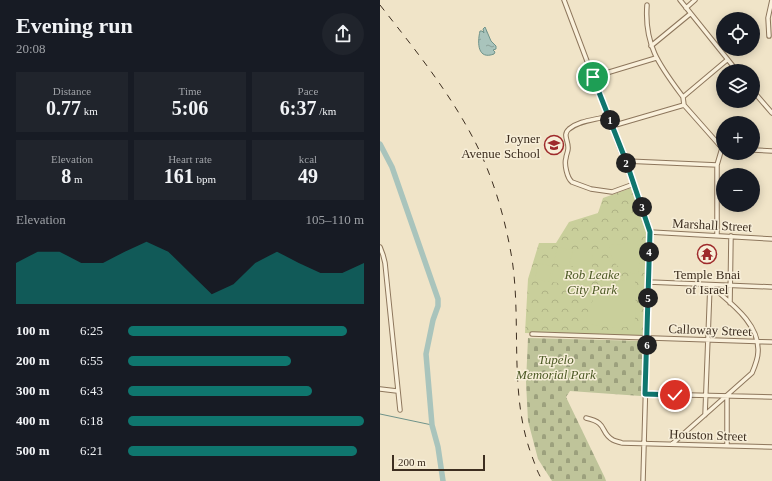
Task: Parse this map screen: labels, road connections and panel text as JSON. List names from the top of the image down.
{
  "streets": {
    "street": ["Marshall Street", "Calloway Street", "Houston Street"]
  },
  "parks": ["Rob Leake City Park", "Tupelo Memorial Park"],
  "places": {
    "school or university": ["Joyner Avenue School"],
    "temple": ["Temple Bnai of Israel"]
  },
  "scale_bar": "200 m",
  "page": {
    "heading": ["Evening run", "20:08"],
    "map_buttons": ["+", "−"],
    "stats": [
      ["Distance", "0.77 km"],
      ["Time", "5:06"],
      ["Pace", "6:37 /km"],
      ["Elevation", "8 m"],
      ["Heart rate", "161 bpm"],
      ["kcal", "49"]
    ],
    "pins": [
      "1",
      "2",
      "3",
      "4",
      "5",
      "6"
    ],
    "chart": ["Elevation", "105–110 m"],
    "list": [
      {
        "name": "100 m",
        "note": "6:25"
      },
      {
        "name": "200 m",
        "note": "6:55"
      },
      {
        "name": "300 m",
        "note": "6:43"
      },
      {
        "name": "400 m",
        "note": "6:18"
      },
      {
        "name": "500 m",
        "note": "6:21"
      }
    ],
    "scale": "200 m"
  }
}
